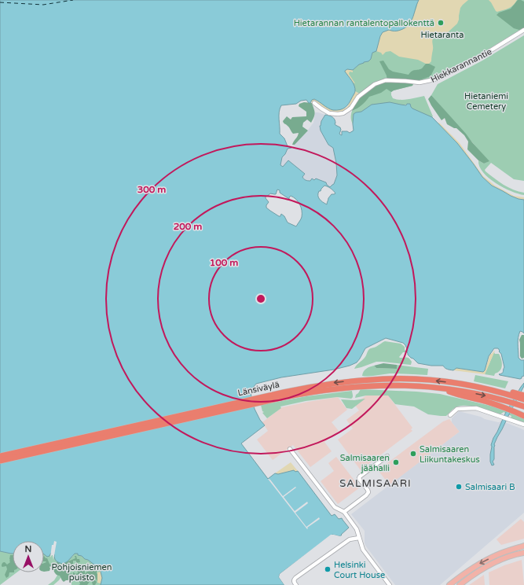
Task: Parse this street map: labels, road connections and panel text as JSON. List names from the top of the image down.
{
  "streets": {
    "highway": ["Länsiväylä"],
    "street": ["Hiekkarannantie"]
  },
  "districts": ["SALMISAARI"],
  "parks": ["Hietaranta", "Hietaniemi Cemetery", "Pohjoisniemen puisto"],
  "places": [
    "Hietarannan rantalentopallokenttä",
    "Salmisaaren Liikuntakeskus",
    "Salmisaaren jäähalli",
    "Salmisaari B",
    "Helsinki Court House"
  ],
  "north": "top",
  "rings": ["300 m", "200 m", "100 m"]
}
